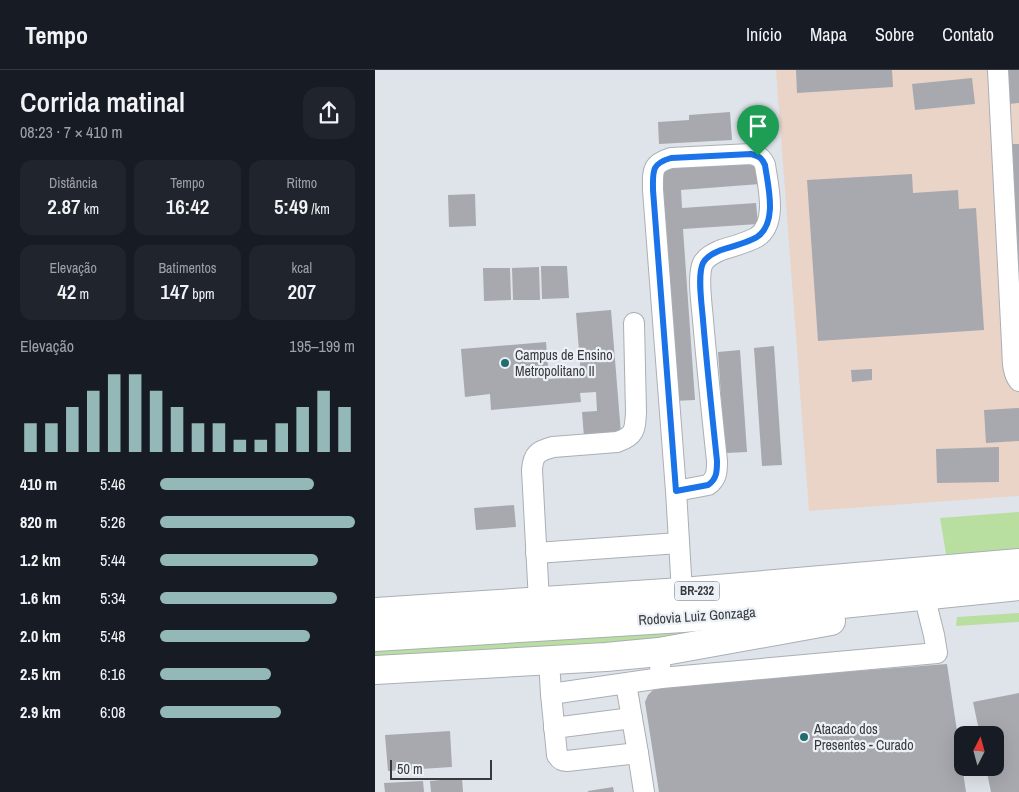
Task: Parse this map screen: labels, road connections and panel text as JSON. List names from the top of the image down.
{
  "streets": {
    "highway": ["BR-232", "Rodovia Luiz Gonzaga"]
  },
  "places": ["Campus de Ensino Metropolitano II", "Atacado dos Presentes - Curado"],
  "scale_bar": "50 m",
  "north": "top",
  "page": {
    "header": "Tempo",
    "nav": [
      "Início",
      "Mapa",
      "Sobre",
      "Contato"
    ],
    "heading": ["Corrida matinal", "08:23 · 7 × 410 m"],
    "stats": [
      ["Distância", "2.87 km"],
      ["Tempo", "16:42"],
      ["Ritmo", "5:49 /km"],
      ["Elevação", "42 m"],
      ["Batimentos", "147 bpm"],
      ["kcal", "207"]
    ],
    "chart": ["Elevação", "195–199 m"],
    "list": [
      {
        "name": "410 m",
        "note": "5:46"
      },
      {
        "name": "820 m",
        "note": "5:26"
      },
      {
        "name": "1.2 km",
        "note": "5:44"
      },
      {
        "name": "1.6 km",
        "note": "5:34"
      },
      {
        "name": "2.0 km",
        "note": "5:48"
      },
      {
        "name": "2.5 km",
        "note": "6:16"
      },
      {
        "name": "2.9 km",
        "note": "6:08"
      }
    ],
    "scale": "50 m"
  }
}
